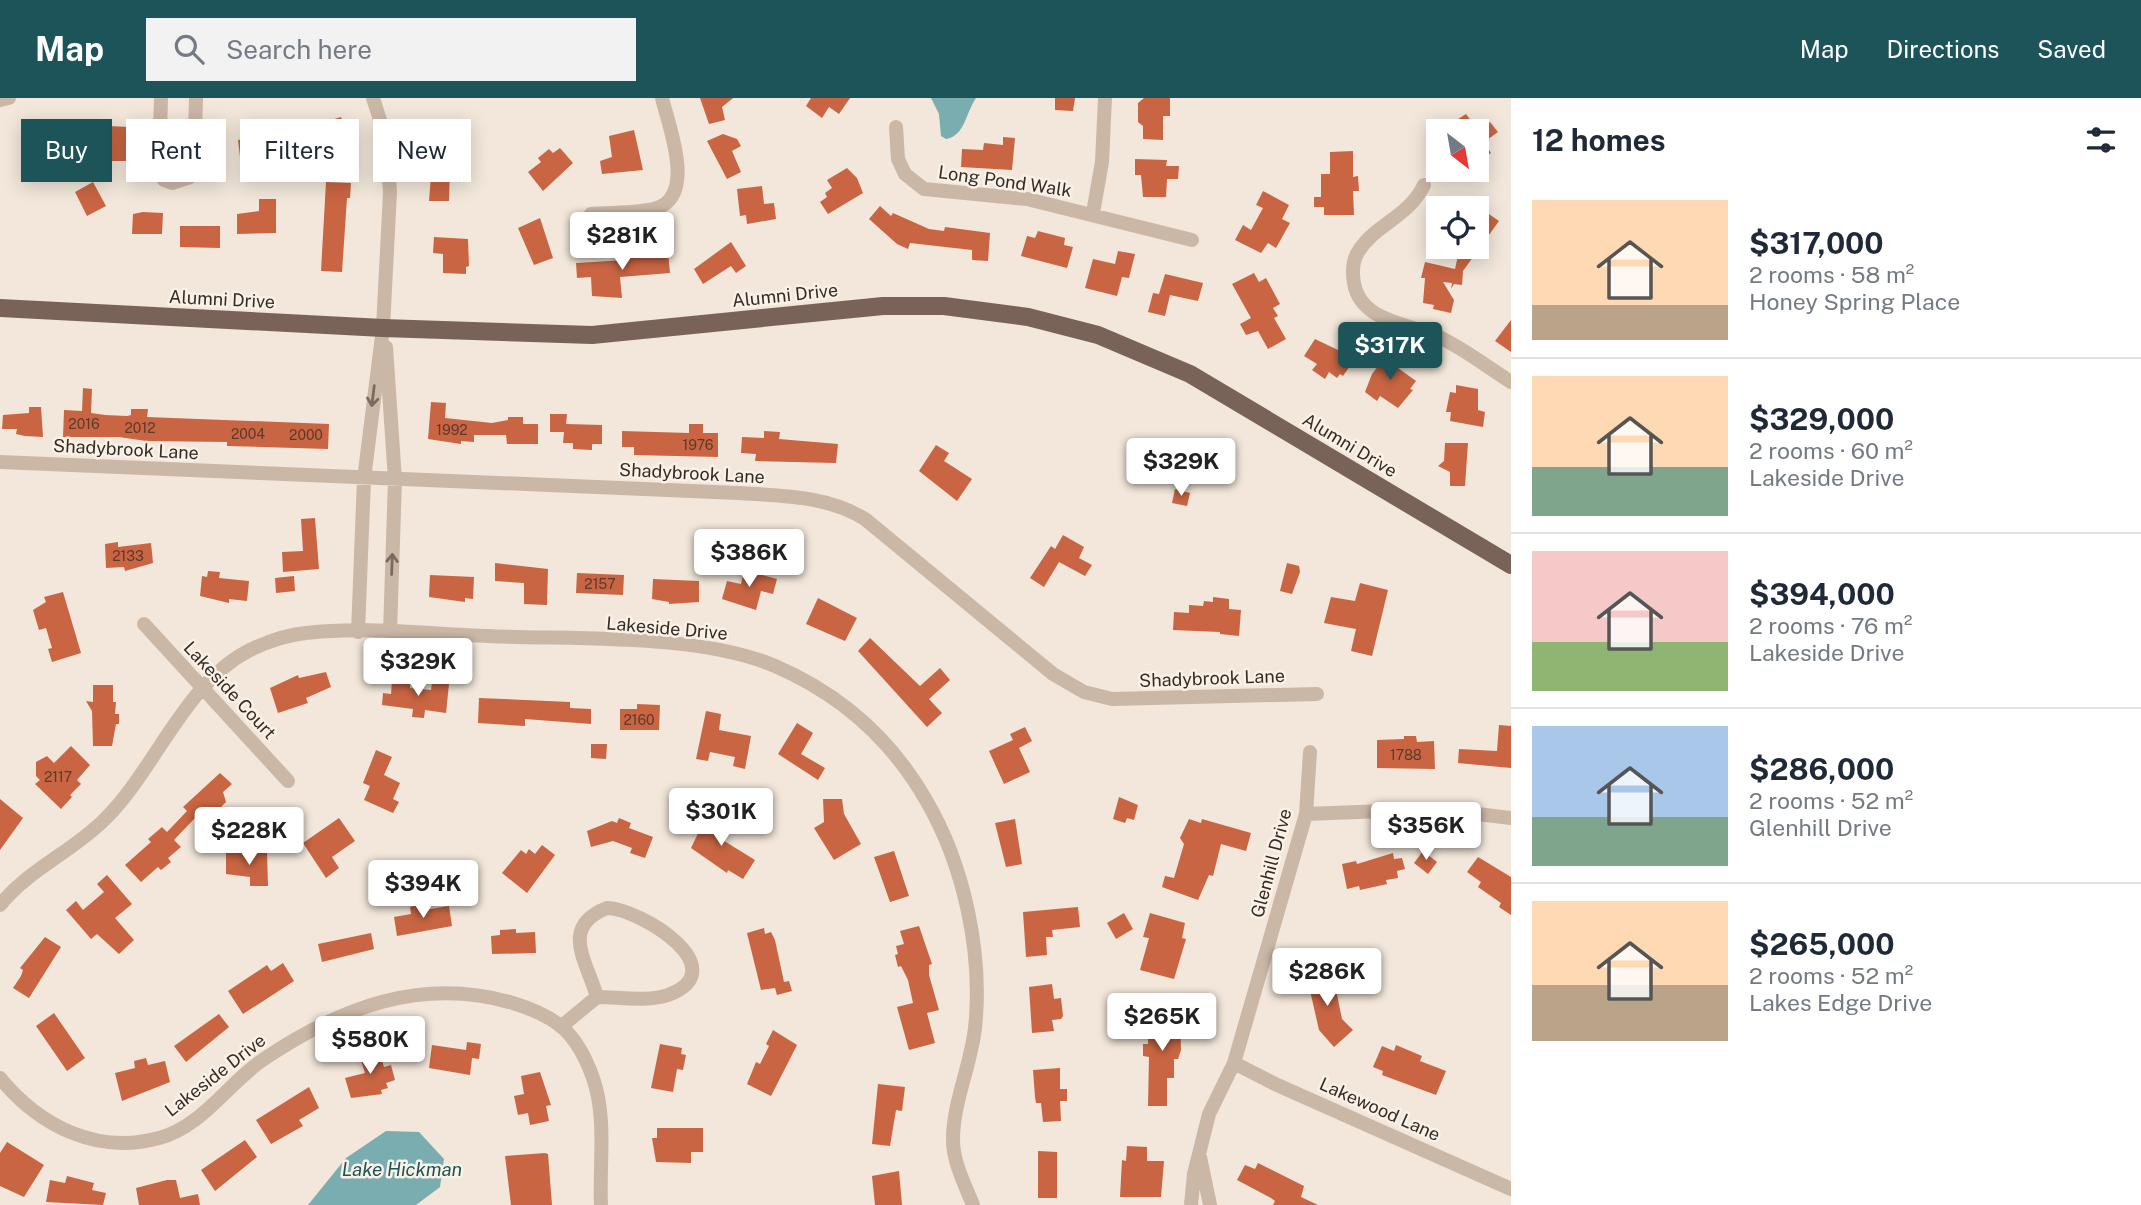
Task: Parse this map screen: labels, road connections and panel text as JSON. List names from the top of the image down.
{
  "streets": {
    "main road": ["Alumni Drive"],
    "street": [
      "Long Pond Walk",
      "Shadybrook Lane",
      "Lakeside Drive",
      "Lakeside Court",
      "Glenhill Drive",
      "Lakewood Lane"
    ]
  },
  "crossings": [
    ["Lakeside Drive", "Lakeside Court"],
    ["Glenhill Drive", "Lakewood Lane"]
  ],
  "water": ["Lake Hickman"],
  "house_numbers": [
    "2016",
    "2012",
    "1992",
    "2004",
    "2000",
    "1976",
    "2133",
    "2157",
    "2160",
    "1788",
    "2117"
  ],
  "north": "bottom right",
  "page": {
    "header": "Map",
    "search": "Search here",
    "nav": ["Map", "Directions", "Saved"],
    "heading": "12 homes",
    "chip": [
      "Buy",
      "Rent",
      "Filters",
      "New"
    ],
    "list": [
      {
        "name": "$317,000",
        "note": "2 rooms · 58 m² · Honey Spring Place"
      },
      {
        "name": "$329,000",
        "note": "2 rooms · 60 m² · Lakeside Drive"
      },
      {
        "name": "$394,000",
        "note": "2 rooms · 76 m² · Lakeside Drive"
      },
      {
        "name": "$286,000",
        "note": "2 rooms · 52 m² · Glenhill Drive"
      },
      {
        "name": "$265,000",
        "note": "2 rooms · 52 m² · Lakes Edge Drive"
      }
    ],
    "price": [
      "$281K",
      "$317K",
      "$329K",
      "$386K",
      "$329K",
      "$301K",
      "$356K",
      "$228K",
      "$394K",
      "$286K",
      "$265K",
      "$580K"
    ]
  }
}
